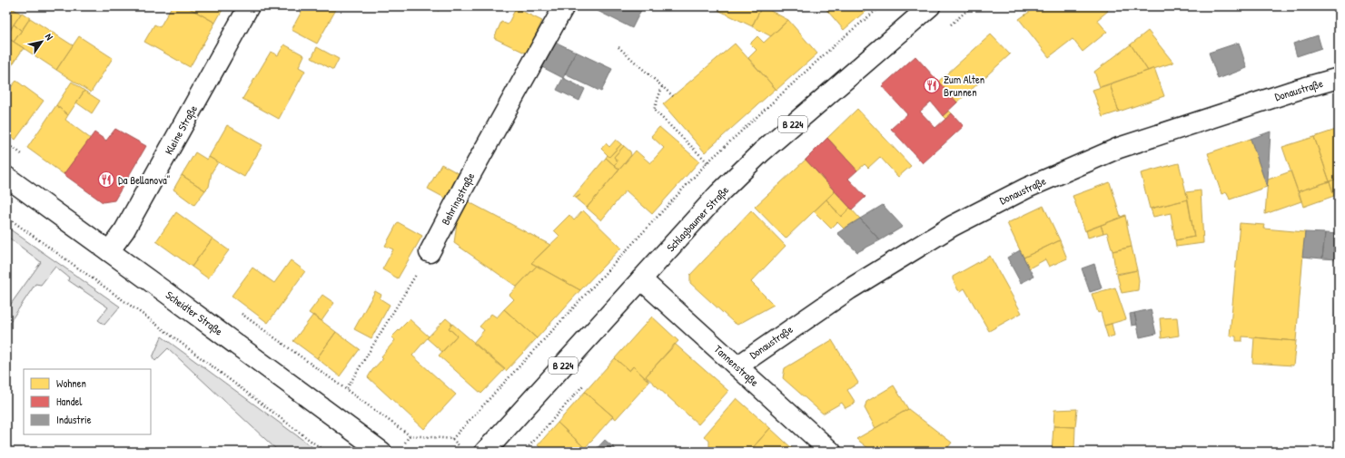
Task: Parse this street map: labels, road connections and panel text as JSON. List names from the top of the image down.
{
  "streets": {
    "street": [
      "Donaustraße",
      "B 224",
      "Kleine Straße",
      "Behringstraße",
      "Schlagbaumer Straße",
      "Scheidter Straße",
      "Tannenstraße"
    ]
  },
  "crossings": [
    ["Donaustraße", "Tannenstraße"],
    ["Kleine Straße", "Scheidter Straße"],
    ["Schlagbaumer Straße", "Tannenstraße"]
  ],
  "places": {
    "restaurant": ["Zum Alten Brunnen", "Da Bellanova\""]
  },
  "legend": ["Wohnen", "Handel", "Industrie"],
  "north": "top right"
}
